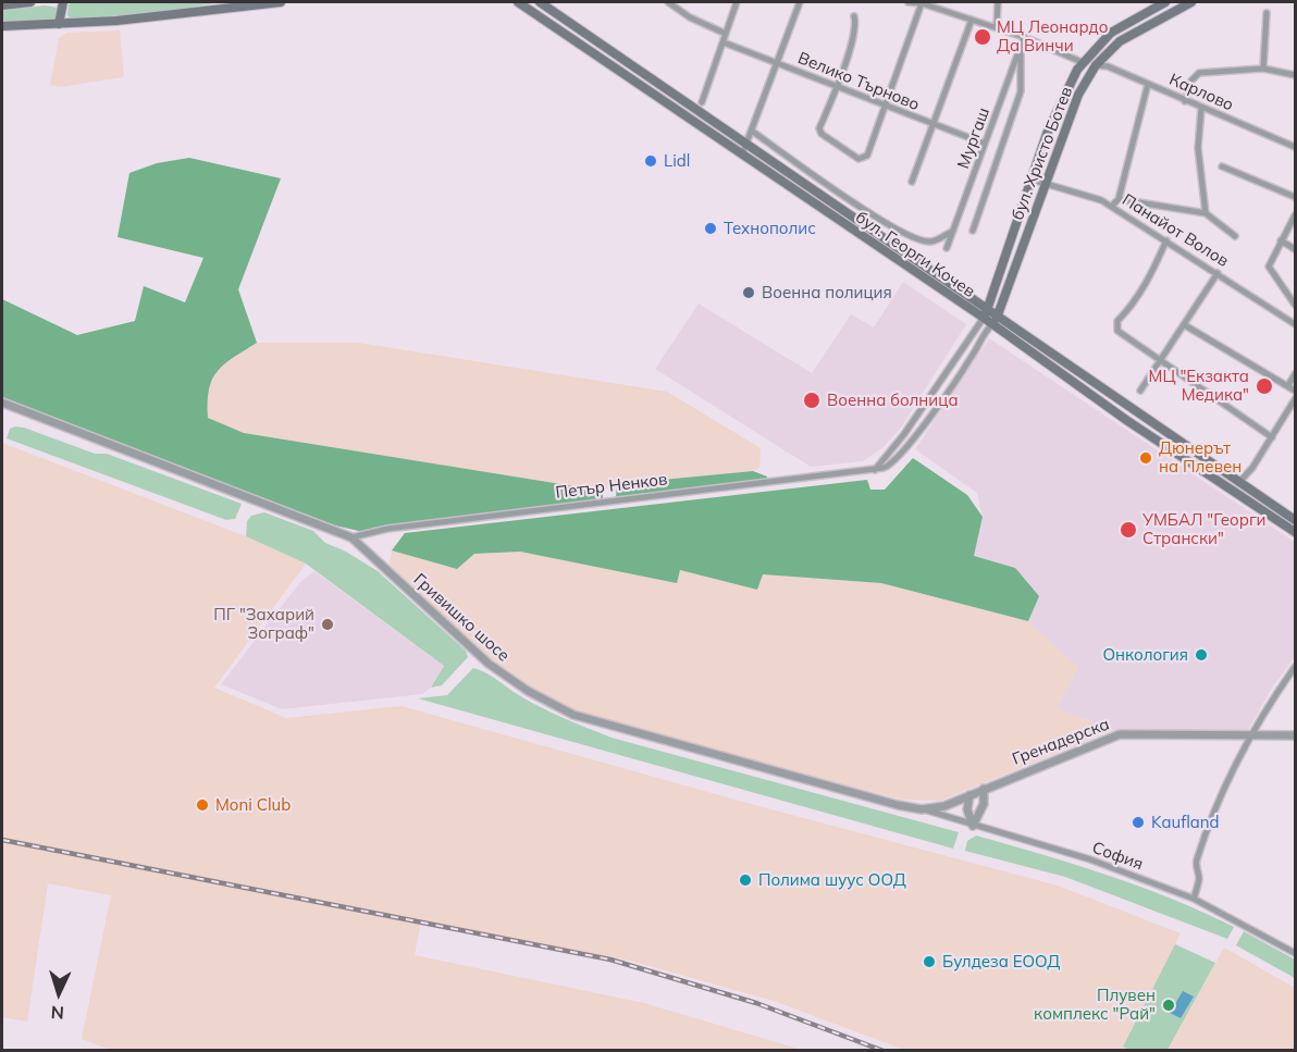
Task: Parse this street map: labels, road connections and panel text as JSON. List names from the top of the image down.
{
  "streets": {
    "main road": ["бул. Христо Ботев", "бул. Георги Кочев"],
    "street": [
      "Велико Търново",
      "Карлово",
      "Мургаш",
      "Панайот Волов",
      "Петър Ненков",
      "Гривишко шосе",
      "Гренадерска",
      "София"
    ]
  },
  "crossings": [
    ["Велико Търново", "Мургаш"],
    ["Карлово", "бул. Христо Ботев"],
    ["бул. Христо Ботев", "Панайот Волов"],
    ["бул. Христо Ботев", "бул. Георги Кочев"],
    ["бул. Христо Ботев", "Петър Ненков"],
    ["бул. Георги Кочев", "Петър Ненков"],
    ["Петър Ненков", "Гривишко шосе"],
    ["Гривишко шосе", "Гренадерска"],
    ["Гривишко шосе", "София"],
    ["Гренадерска", "София"]
  ],
  "places": [
    "МЦ Леонардо Да Винчи",
    "Lidl",
    "Технополис",
    "Военна полиция",
    "МЦ \"Екзакта Медика\"",
    "Военна болница",
    "Дюнерът на Плевен",
    "УМБАЛ \"Георги Странски\"",
    "ПГ \"Захарий Зограф\"",
    "Онкология",
    "Moni Club",
    "Kaufland",
    "Полима шуус ООД",
    "Булдеза ЕООД",
    "Плувен комплекс \"Рай\""
  ],
  "north": "bottom"
}
